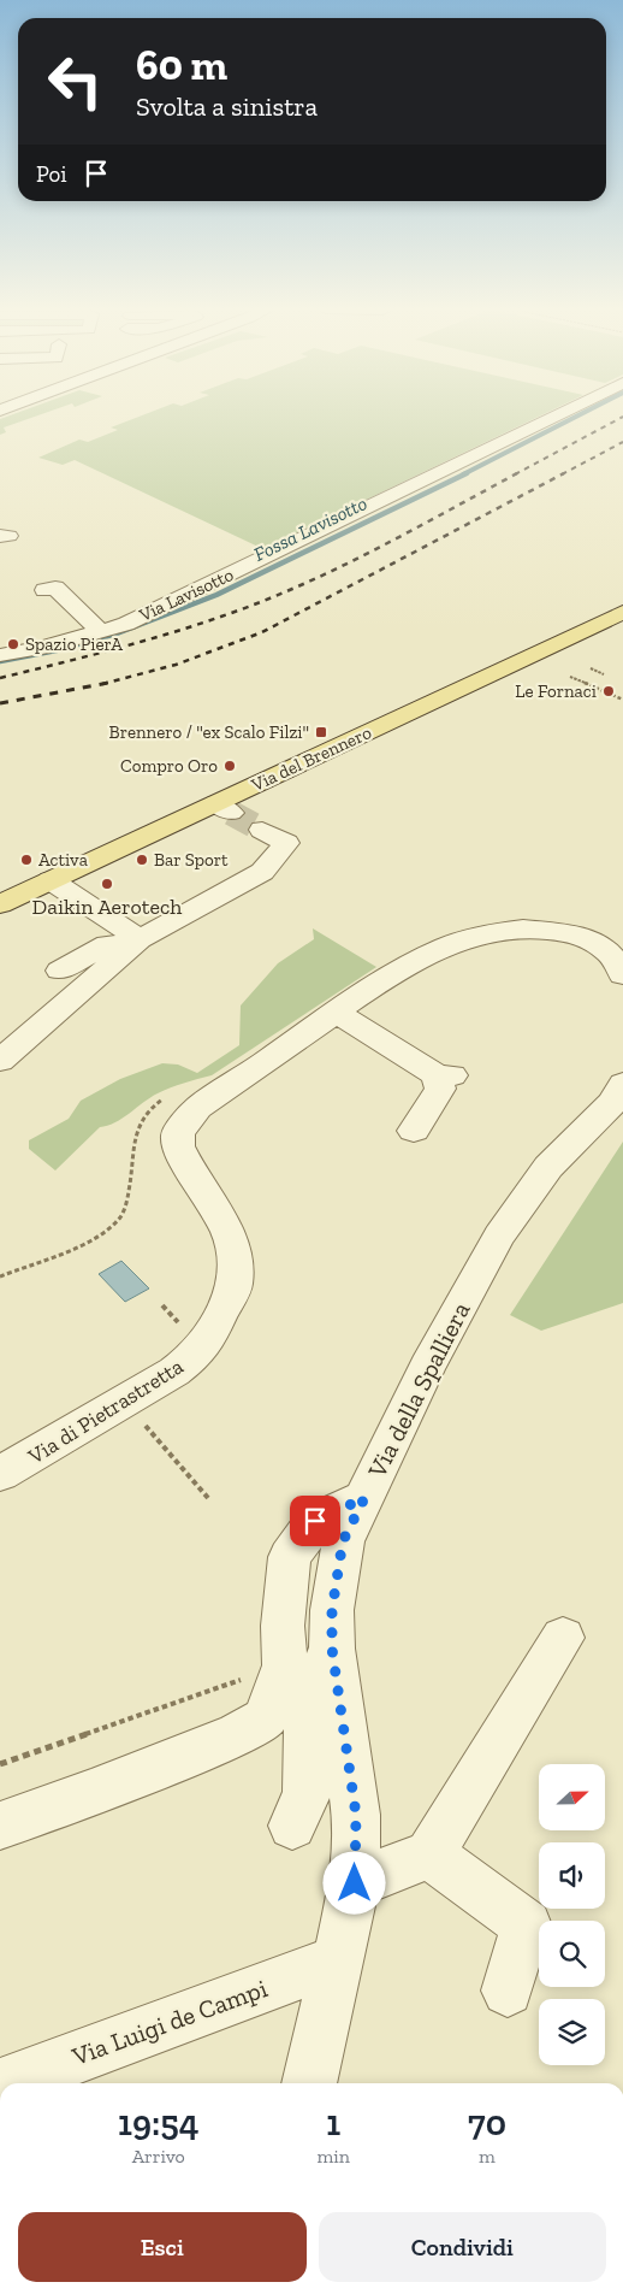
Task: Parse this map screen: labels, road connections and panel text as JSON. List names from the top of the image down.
{
  "streets": {
    "main road": ["Via del Brennero"],
    "street": [
      "Via Lavisotto",
      "Via della Spalliera",
      "Via di Pietrastretta",
      "Via Luigi de Campi"
    ]
  },
  "crossings": [
    ["Via della Spalliera", "Via Luigi de Campi"]
  ],
  "water": ["Fossa Lavisotto"],
  "places": {
    "other": [
      "Spazio PierA",
      "Le Fornaci",
      "Compro Oro",
      "Activa",
      "Bar Sport",
      "Daikin Aerotech"
    ],
    "transit": ["Brennero / \"ex Scalo Filzi\""]
  },
  "north": "right",
  "page": {
    "turn": ["60 m", "Svolta a sinistra"],
    "then": "Poi",
    "eta": [
      "19:54",
      "Arrivo",
      "1",
      "min",
      "70",
      "m"
    ],
    "buttons": ["Esci", "Condividi"]
  }
}
